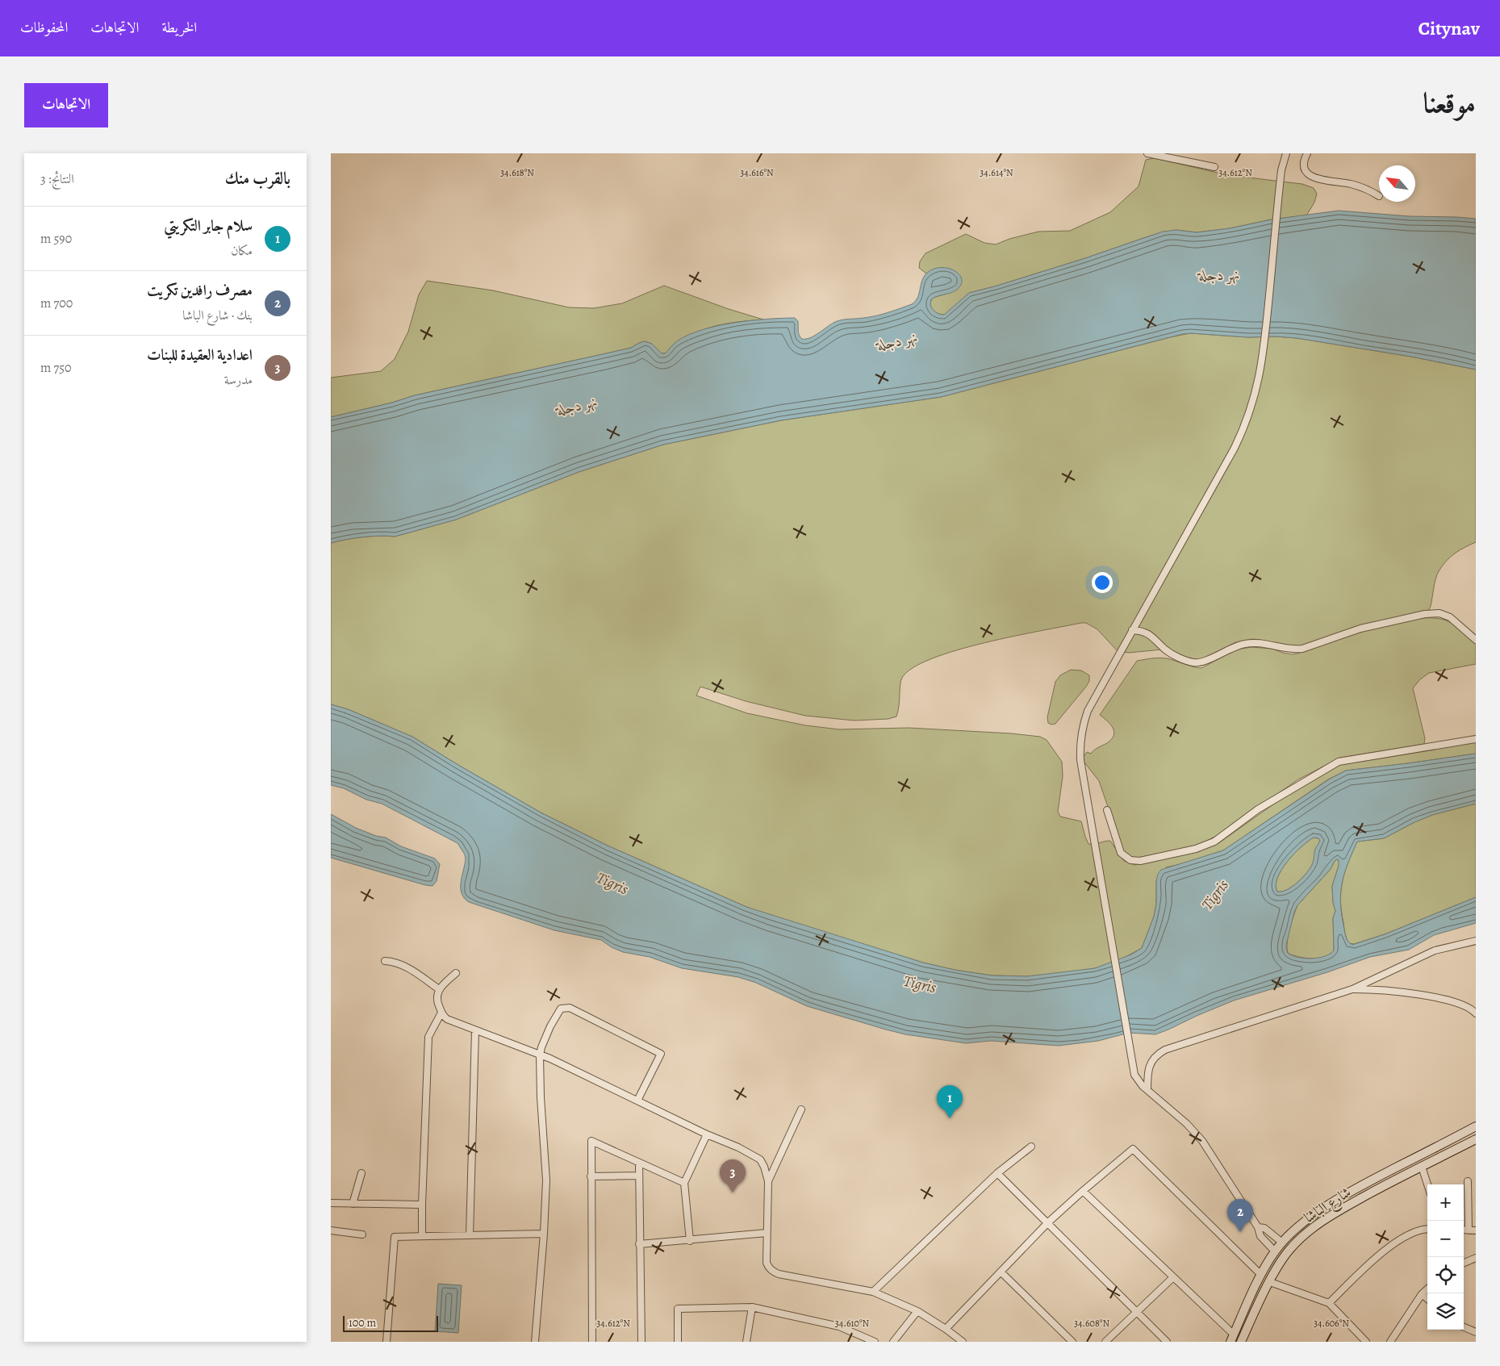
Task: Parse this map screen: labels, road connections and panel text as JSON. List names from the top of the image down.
{
  "streets": {
    "main road": ["شارع الباشا"]
  },
  "water": ["نهر دجلة", "Tigris"],
  "scale_bar": "100 m",
  "north": "top left",
  "page": {
    "header": "Citynav",
    "nav": ["الخريطة", "الاتجاهات", "المحفوظات"],
    "title": "موقعنا",
    "buttons": "الاتجاهات",
    "heading": ["بالقرب منك", "النتائج: 3"],
    "list": [
      {
        "mark": "1",
        "name": "سلام جابر التكريتي",
        "note": "مكان",
        "value": "590 m"
      },
      {
        "mark": "2",
        "name": "مصرف رافدين تكريت",
        "note": "بنك · شارع الباشا",
        "value": "700 m"
      },
      {
        "mark": "3",
        "name": "اعدادية العقيدة للبنات",
        "note": "مدرسة",
        "value": "750 m"
      }
    ],
    "pins": ["1", "3", "2"],
    "map_buttons": ["+", "−"],
    "scale": "100 m"
  },
  "coordinates": [
    "34.618°N",
    "34.616°N",
    "34.614°N",
    "34.612°N",
    "34.610°N",
    "34.608°N",
    "34.606°N"
  ]
}
